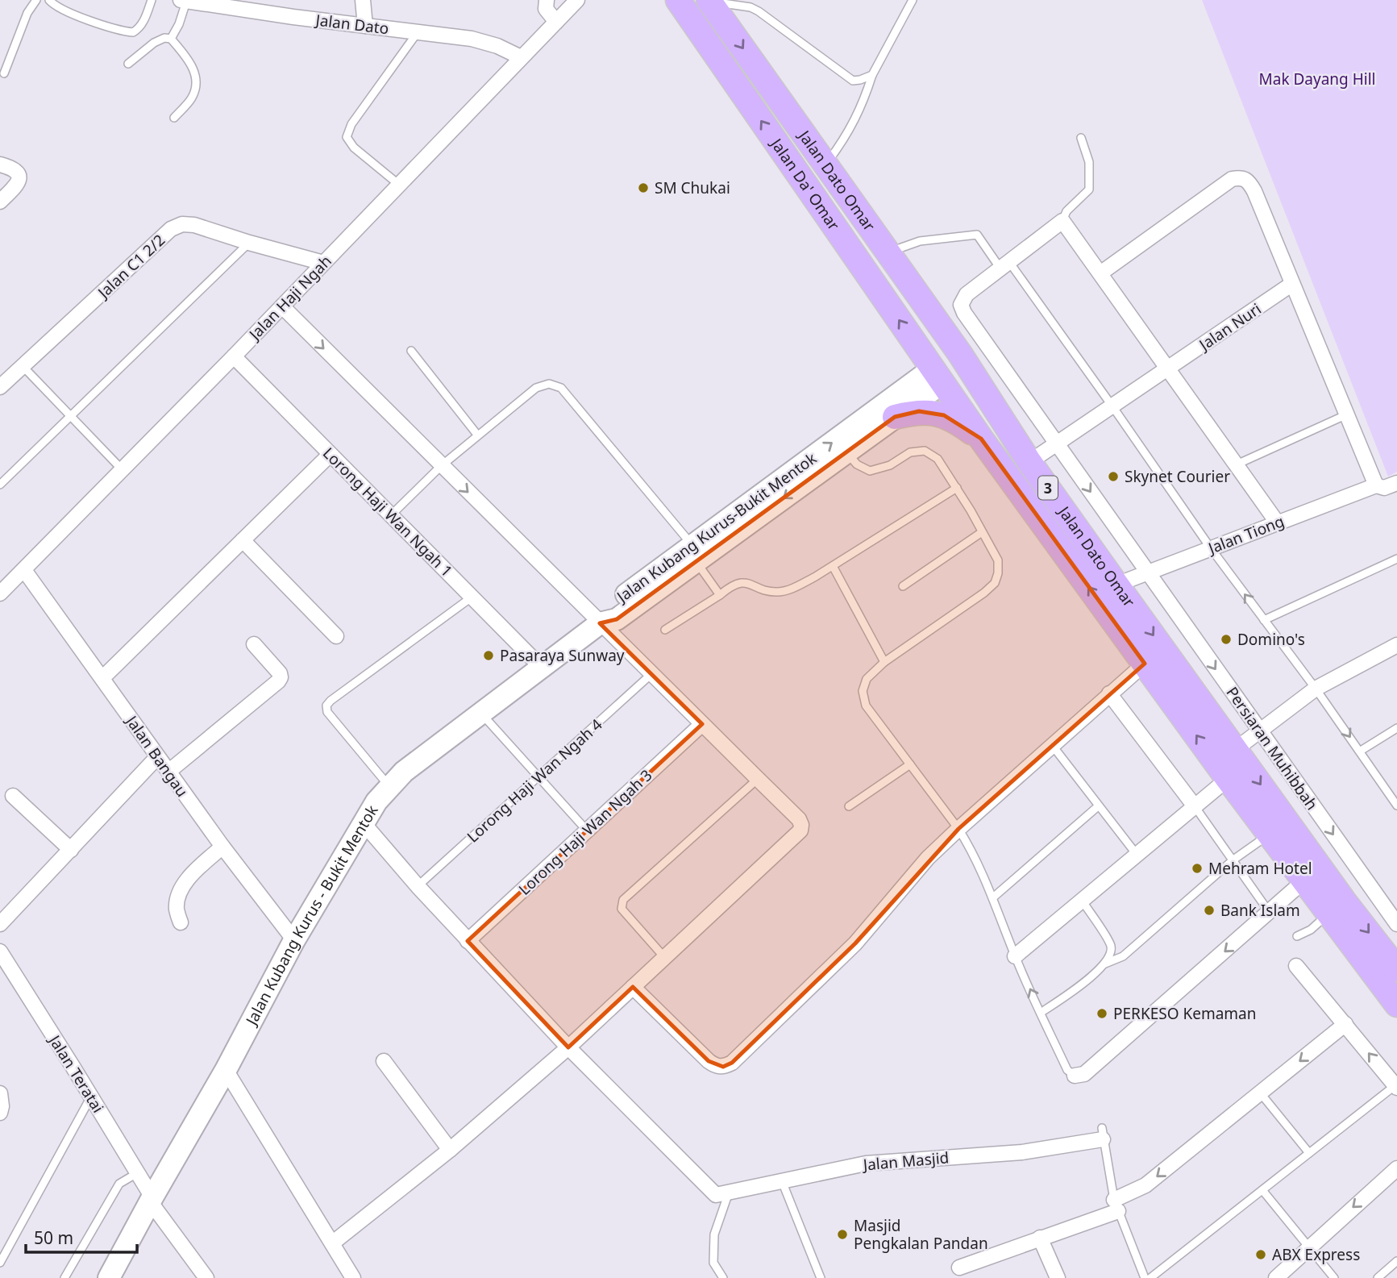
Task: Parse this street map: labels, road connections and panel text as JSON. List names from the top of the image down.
{
  "streets": {
    "highway": ["Jalan Dato Omar", "Jalan Da' Omar", "3"],
    "main road": ["Jalan Kubang Kurus-Bukit Mentok", "Jalan Kubang Kurus - Bukit Mentok"],
    "street": [
      "Jalan Dato",
      "Jalan C1 2/2",
      "Jalan Haji Ngah",
      "Jalan Nuri",
      "Lorong Haji Wan Ngah 1",
      "Jalan Tiong",
      "Persiaran Muhibbah",
      "Jalan Bangau",
      "Lorong Haji Wan Ngah 3",
      "Jalan Teratai",
      "Jalan Masjid"
    ],
    "lane": ["Lorong Haji Wan Ngah 4"]
  },
  "crossings": [
    ["Jalan Dato", "Jalan Haji Ngah"],
    ["Jalan Dato Omar", "Jalan Da' Omar"],
    ["Jalan Dato Omar", "Jalan Nuri"],
    ["Jalan Dato Omar", "Jalan Kubang Kurus-Bukit Mentok"],
    ["Jalan Dato Omar", "Jalan Tiong"],
    ["Jalan Da' Omar", "Jalan Kubang Kurus-Bukit Mentok"],
    ["Jalan C1 2/2", "Jalan Haji Ngah"],
    ["Jalan Haji Ngah", "Lorong Haji Wan Ngah 1"],
    ["Jalan Haji Ngah", "Jalan Bangau"],
    ["Jalan Nuri", "Persiaran Muhibbah"],
    ["Lorong Haji Wan Ngah 1", "Jalan Kubang Kurus - Bukit Mentok"],
    ["Jalan Kubang Kurus-Bukit Mentok", "Jalan Kubang Kurus - Bukit Mentok"],
    ["Jalan Tiong", "Persiaran Muhibbah"],
    ["Jalan Bangau", "Jalan Kubang Kurus - Bukit Mentok"],
    ["Jalan Kubang Kurus - Bukit Mentok", "Jalan Teratai"]
  ],
  "one_way": ["Persiaran Muhibbah"],
  "parks": ["Mak Dayang Hill"],
  "places": [
    "SM Chukai",
    "Skynet Courier",
    "Domino's",
    "Pasaraya Sunway",
    "Mehram Hotel",
    "Bank Islam",
    "PERKESO Kemaman",
    "Masjid Pengkalan Pandan",
    "ABX Express"
  ],
  "scale_bar": "50 m"
}
